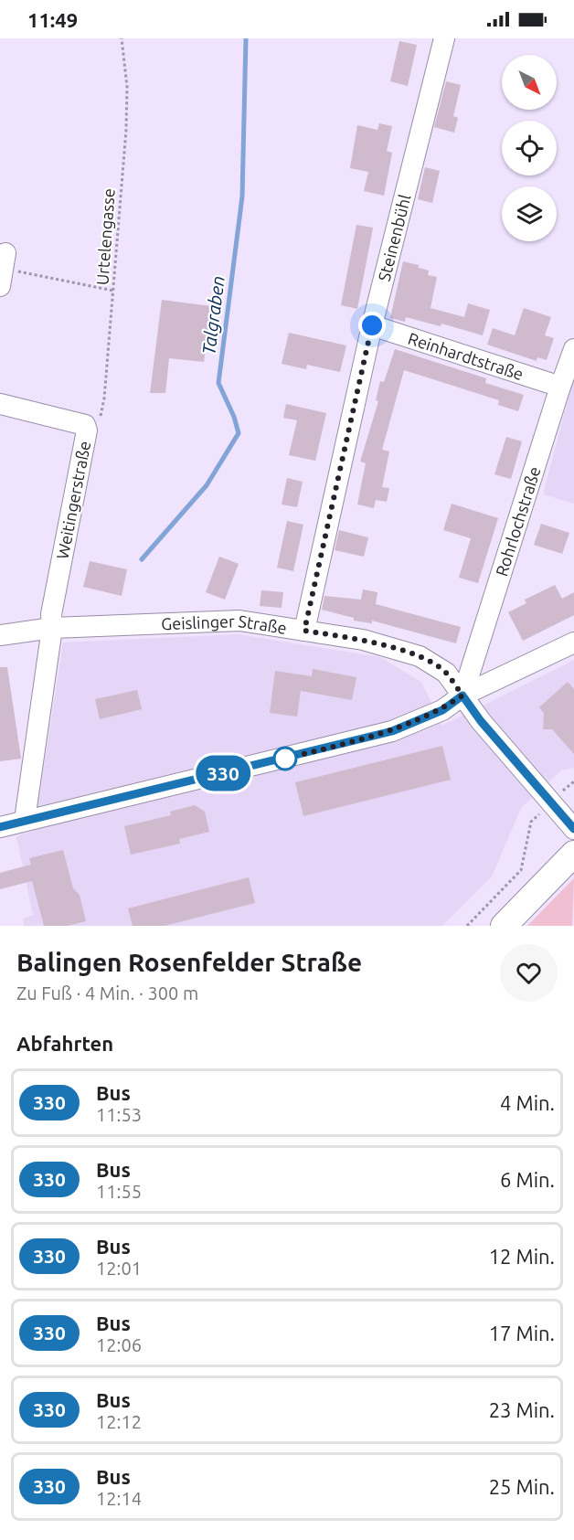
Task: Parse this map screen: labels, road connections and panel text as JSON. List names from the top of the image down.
{
  "streets": {
    "street": [
      "Steinenbühl",
      "Reinhardtstraße",
      "Weitingerstraße",
      "Rohrlochstraße",
      "Geislinger Straße"
    ],
    "path": ["Urtelengasse"]
  },
  "crossings": [
    ["Urtelengasse", "Weitingerstraße"],
    ["Steinenbühl", "Reinhardtstraße"],
    ["Steinenbühl", "Geislinger Straße"],
    ["Reinhardtstraße", "Rohrlochstraße"],
    ["Weitingerstraße", "Geislinger Straße"],
    ["Rohrlochstraße", "Geislinger Straße"]
  ],
  "water": ["Talgraben"],
  "lines": ["bus line 330"],
  "north": "bottom right",
  "page": {
    "status": "11:49",
    "on_map": "330",
    "heading": [
      ["Balingen Rosenfelder Straße", "Zu Fuß · 4 Min. · 300 m"],
      "Abfahrten"
    ],
    "list": [
      {
        "mark": "330",
        "name": "Bus",
        "note": "11:53",
        "value": "4 Min."
      },
      {
        "mark": "330",
        "name": "Bus",
        "note": "11:55",
        "value": "6 Min."
      },
      {
        "mark": "330",
        "name": "Bus",
        "note": "12:01",
        "value": "12 Min."
      },
      {
        "mark": "330",
        "name": "Bus",
        "note": "12:06",
        "value": "17 Min."
      },
      {
        "mark": "330",
        "name": "Bus",
        "note": "12:12",
        "value": "23 Min."
      },
      {
        "mark": "330",
        "name": "Bus",
        "note": "12:14",
        "value": "25 Min."
      }
    ]
  }
}
